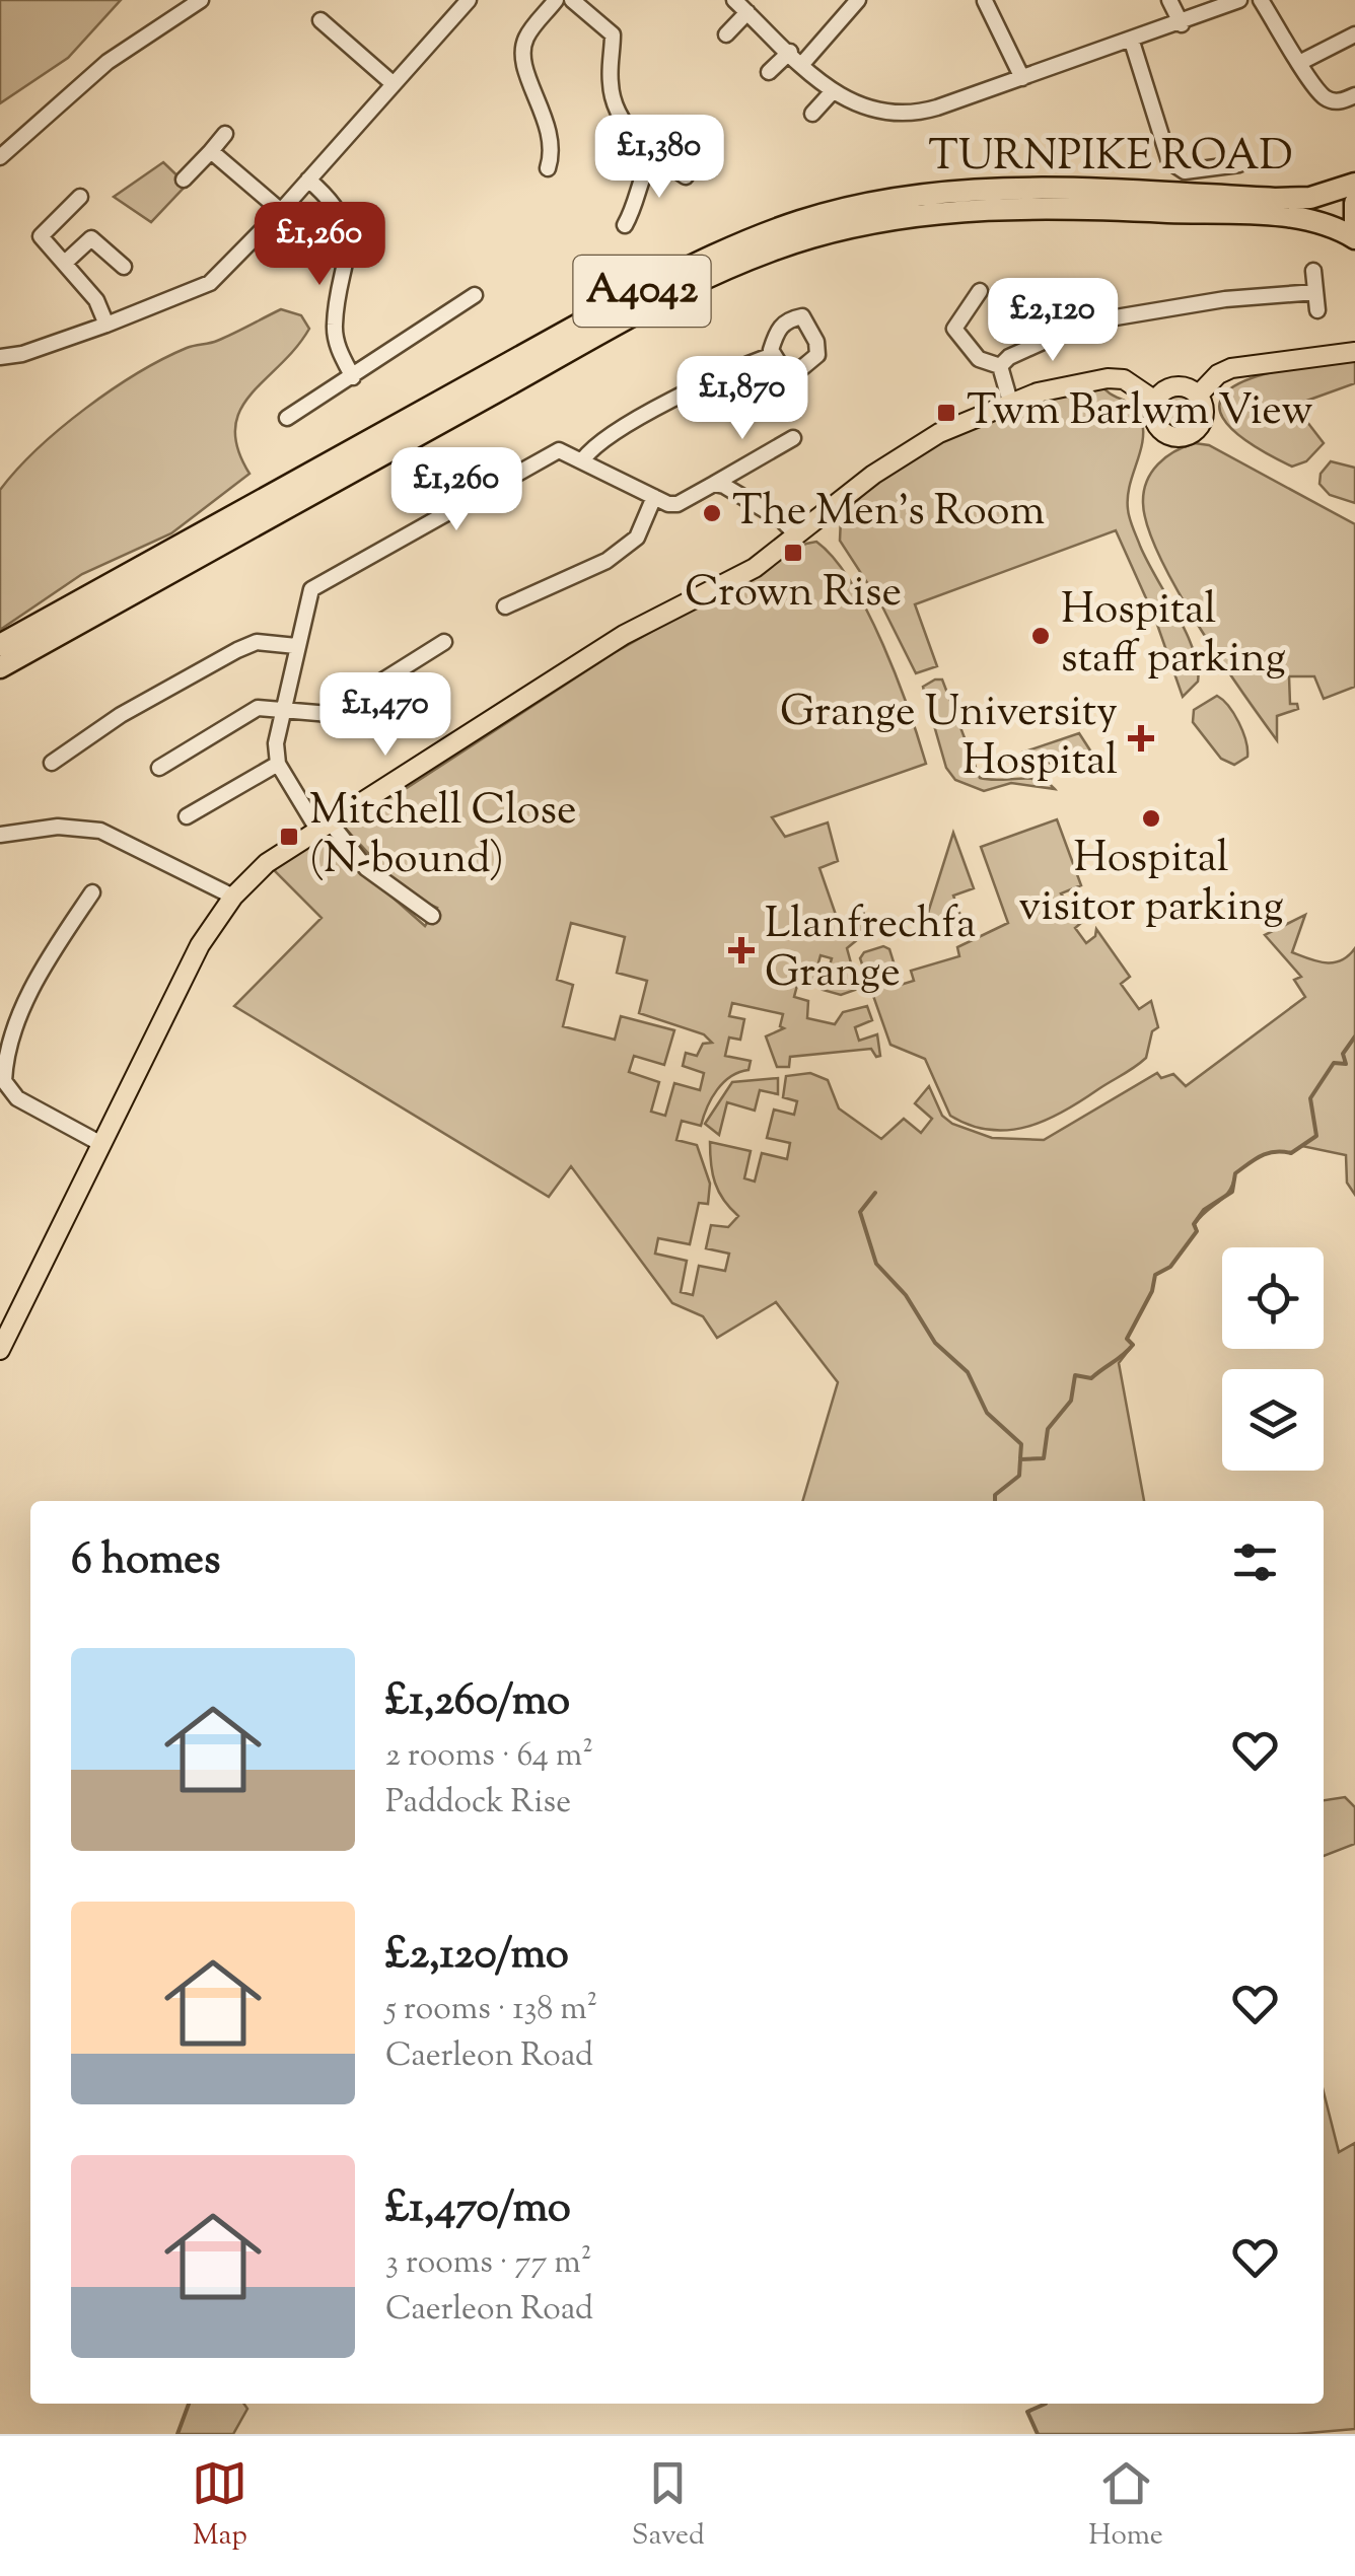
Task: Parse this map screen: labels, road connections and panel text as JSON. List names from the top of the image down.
{
  "streets": {
    "highway": ["TURNPIKE ROAD", "A4042"]
  },
  "places": {
    "transit": ["Twm Barlwm View", "Crown Rise", "Mitchell Close (N-bound)"],
    "other": ["The Men's Room", "Hospital staff parking", "Hospital visitor parking"],
    "health": ["Grange University Hospital", "Llanfrechfa Grange"]
  },
  "page": {
    "price": [
      "£1,380",
      "£1,260",
      "£2,120",
      "£1,870",
      "£1,260",
      "£1,470"
    ],
    "heading": "6 homes",
    "list": [
      {
        "name": "£1,260/mo",
        "note": "2 rooms · 64 m² · Paddock Rise"
      },
      {
        "name": "£2,120/mo",
        "note": "5 rooms · 138 m² · Caerleon Road"
      },
      {
        "name": "£1,470/mo",
        "note": "3 rooms · 77 m² · Caerleon Road"
      }
    ],
    "tabs": ["Map", "Saved", "Home"]
  }
}
